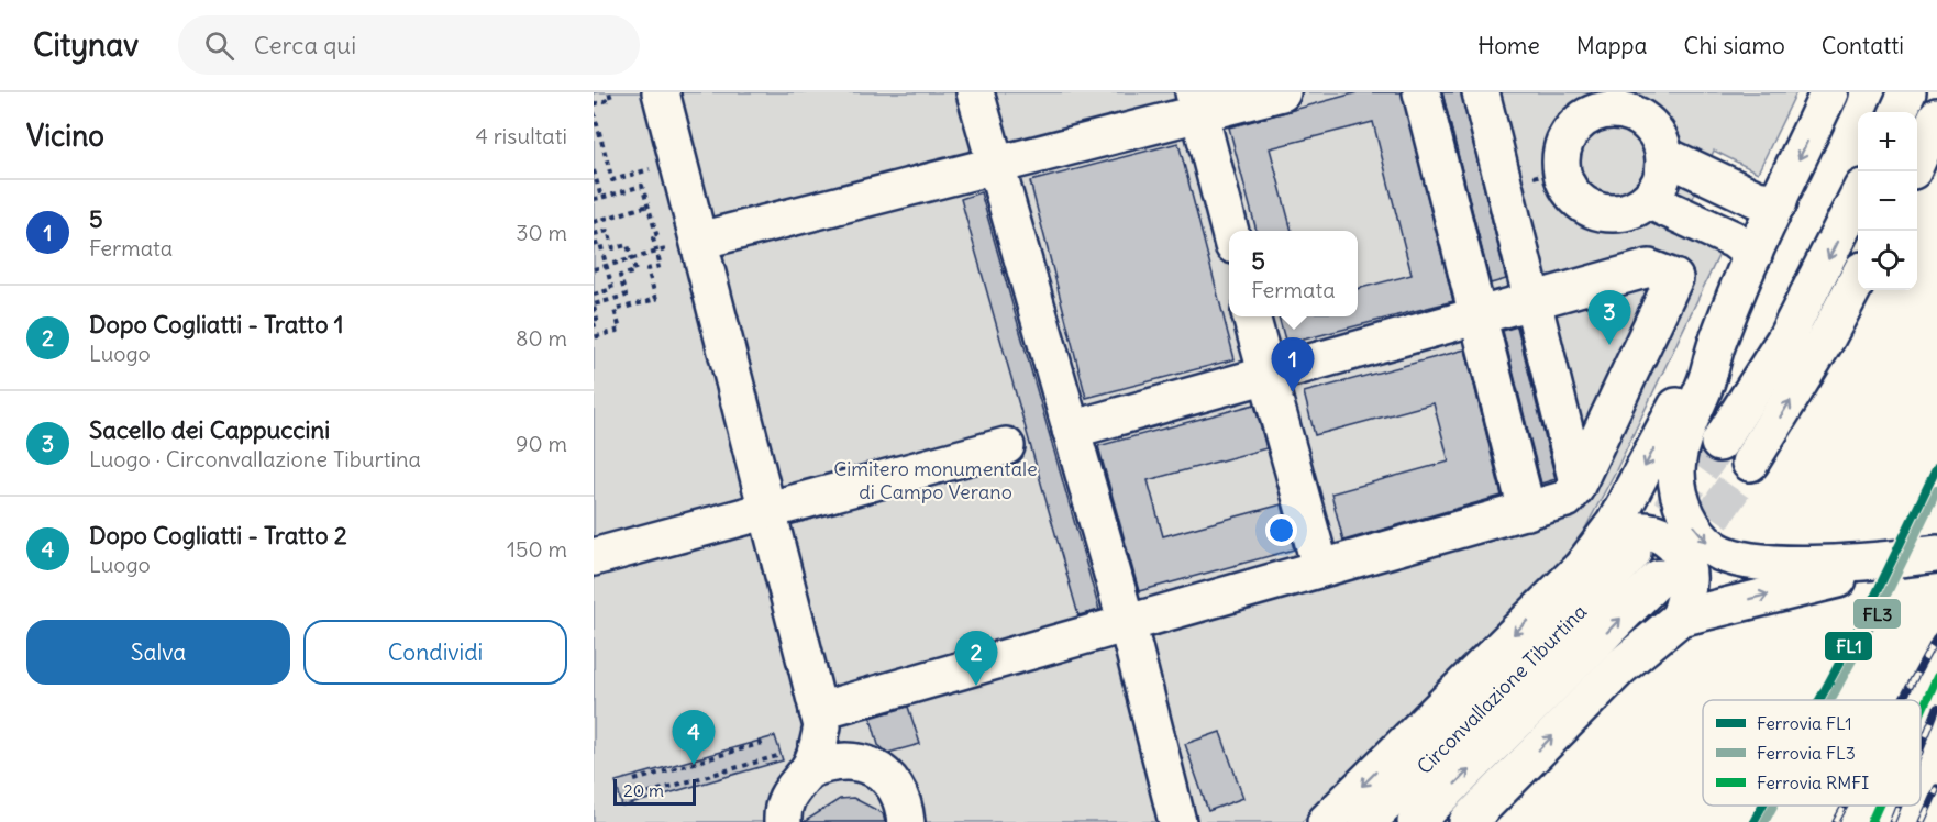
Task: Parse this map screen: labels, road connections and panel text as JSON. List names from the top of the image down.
{
  "streets": {
    "main road": ["Circonvallazione Tiburtina"]
  },
  "parks": ["Cimitero monumentale di Campo Verano"],
  "lines": ["rail line FL1", "rail line FL3", "rail line RMFI"],
  "legend": ["Ferrovia FL1", "Ferrovia FL3", "Ferrovia RMFI"],
  "scale_bar": "20 m",
  "page": {
    "header": "Citynav",
    "search": "Cerca qui",
    "nav": [
      "Home",
      "Mappa",
      "Chi siamo",
      "Contatti"
    ],
    "heading": ["Vicino", "4 risultati"],
    "map_buttons": ["+", "−"],
    "list": [
      {
        "mark": "1",
        "name": "5",
        "note": "Fermata",
        "value": "30 m"
      },
      {
        "mark": "2",
        "name": "Dopo Cogliatti - Tratto 1",
        "note": "Luogo",
        "value": "80 m"
      },
      {
        "mark": "3",
        "name": "Sacello dei Cappuccini",
        "note": "Luogo · Circonvallazione Tiburtina",
        "value": "90 m"
      },
      {
        "mark": "4",
        "name": "Dopo Cogliatti - Tratto 2",
        "note": "Luogo",
        "value": "150 m"
      }
    ],
    "popup": ["5", "Fermata"],
    "pins": [
      "3",
      "1",
      "2",
      "4"
    ],
    "buttons": ["Salva", "Condividi"],
    "scale": "20 m"
  }
}
